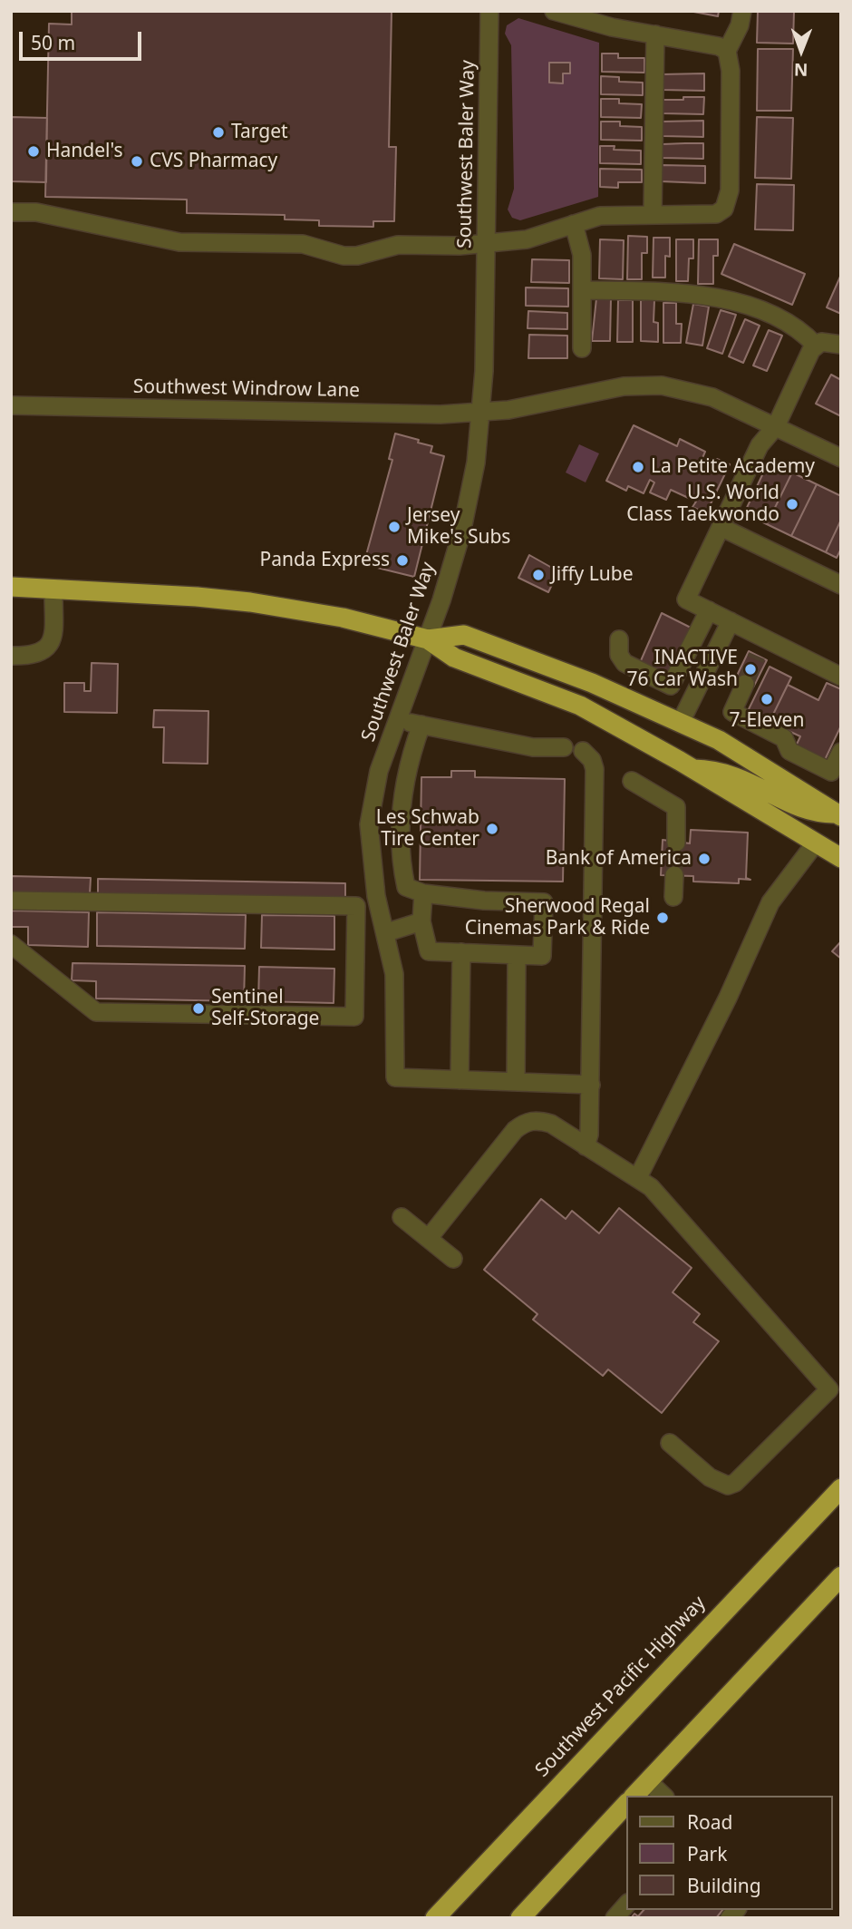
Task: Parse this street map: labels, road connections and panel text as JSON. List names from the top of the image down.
{
  "streets": {
    "highway": ["Southwest Pacific Highway"],
    "street": ["Southwest Baler Way", "Southwest Windrow Lane"]
  },
  "crossings": [
    ["Southwest Baler Way", "Southwest Windrow Lane"]
  ],
  "places": [
    "Target",
    "Handel's",
    "CVS Pharmacy",
    "La Petite Academy",
    "U.S. World Class Taekwondo",
    "Jersey Mike's Subs",
    "Panda Express",
    "Jiffy Lube",
    "INACTIVE 76 Car Wash",
    "7-Eleven",
    "Les Schwab Tire Center",
    "Bank of America",
    "Sherwood Regal Cinemas Park & Ride",
    "Sentinel Self-Storage"
  ],
  "legend": ["Road", "Park", "Building"],
  "scale_bar": "50 m",
  "north": "bottom"
}
